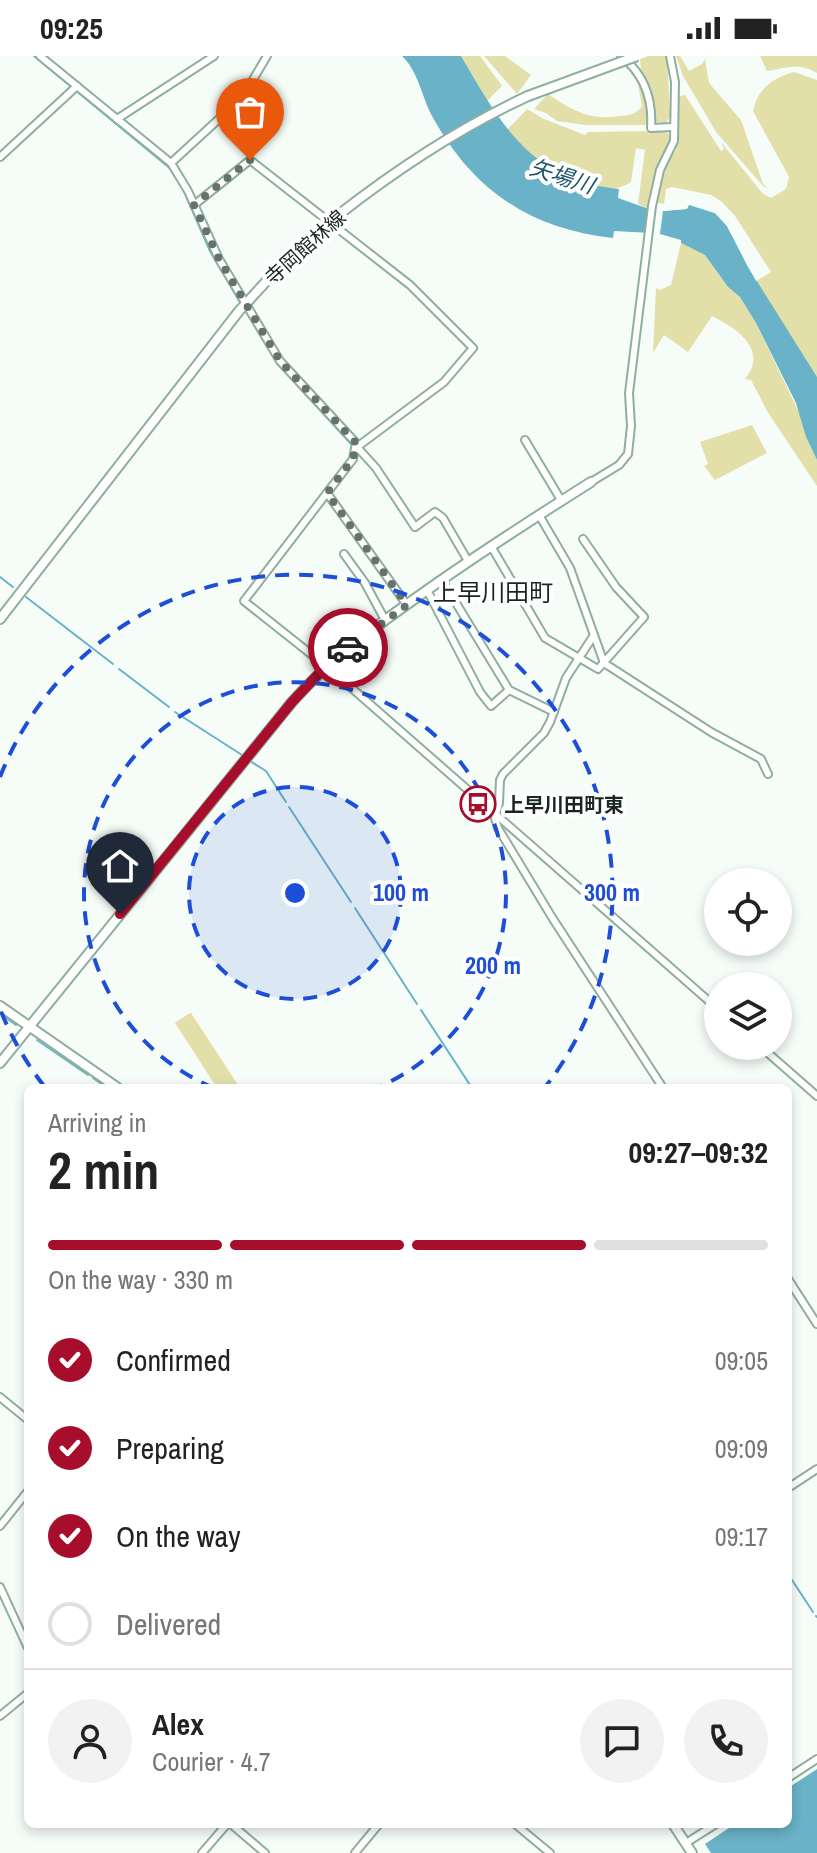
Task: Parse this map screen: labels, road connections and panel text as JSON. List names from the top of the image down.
{
  "streets": {
    "street": ["寺岡館林線"]
  },
  "districts": ["上早川田町"],
  "water": ["矢場川"],
  "places": {
    "bus stop": ["上早川田町東"]
  },
  "page": {
    "status": "09:25",
    "heading": ["2 min", "Arriving in", "09:27–09:32"],
    "panel": ["Alex", "Courier · 4.7"],
    "bar": "On the way · 330 m",
    "list": [
      ["Confirmed", "09:05"],
      ["Preparing", "09:09"],
      ["On the way", "09:17"],
      "Delivered"
    ]
  },
  "rings": ["100 m", "300 m", "200 m"]
}
